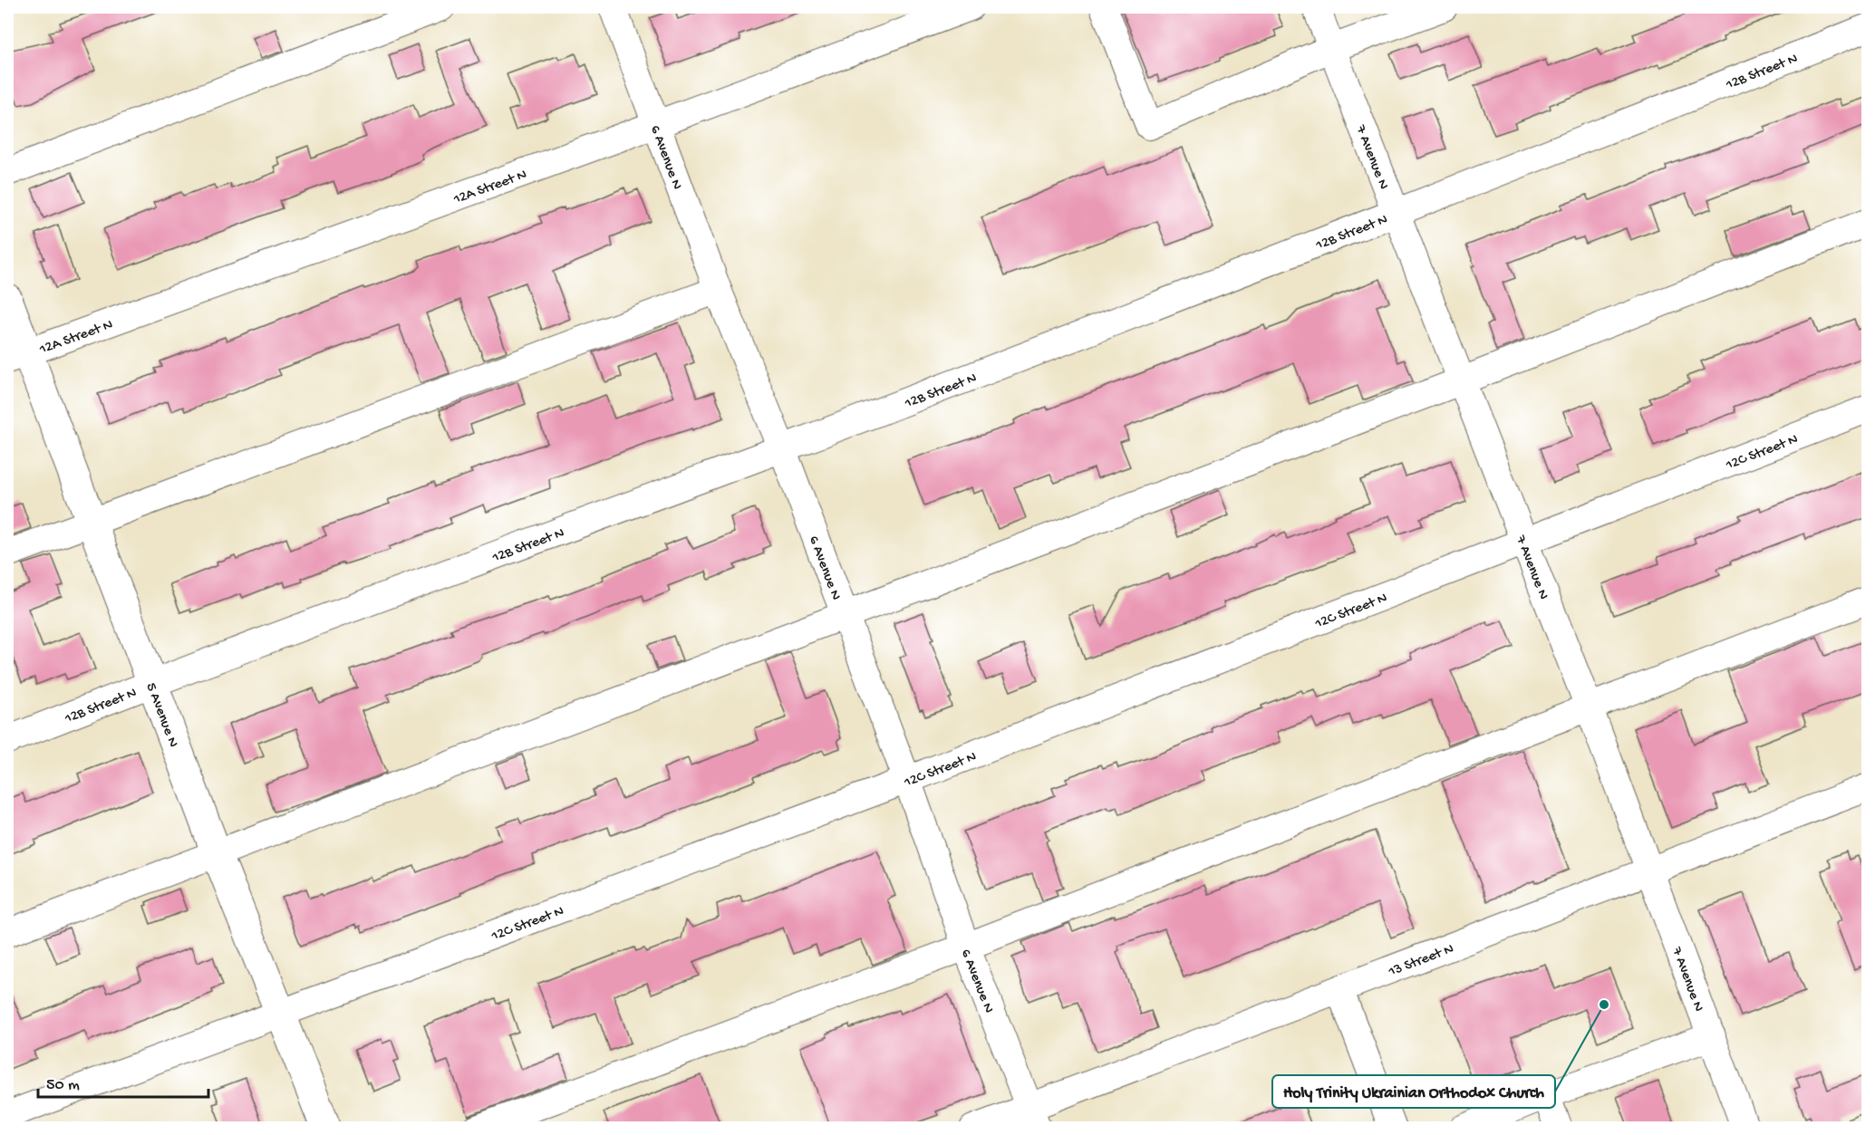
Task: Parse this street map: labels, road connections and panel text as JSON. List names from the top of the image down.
{
  "streets": {
    "main road": ["5 Avenue N"],
    "street": [
      "12B Street N",
      "6 Avenue N",
      "7 Avenue N",
      "12A Street N",
      "12C Street N",
      "13 Street N"
    ]
  },
  "crossings": [
    ["12B Street N", "6 Avenue N"],
    ["12B Street N", "7 Avenue N"],
    ["12B Street N", "5 Avenue N"],
    ["6 Avenue N", "12A Street N"],
    ["6 Avenue N", "12C Street N"],
    ["6 Avenue N", "13 Street N"],
    ["7 Avenue N", "12C Street N"],
    ["7 Avenue N", "13 Street N"],
    ["12A Street N", "5 Avenue N"],
    ["12C Street N", "5 Avenue N"]
  ],
  "places": ["Holy Trinity Ukrainian Orthodox Church"],
  "scale_bar": "50 m"
}
